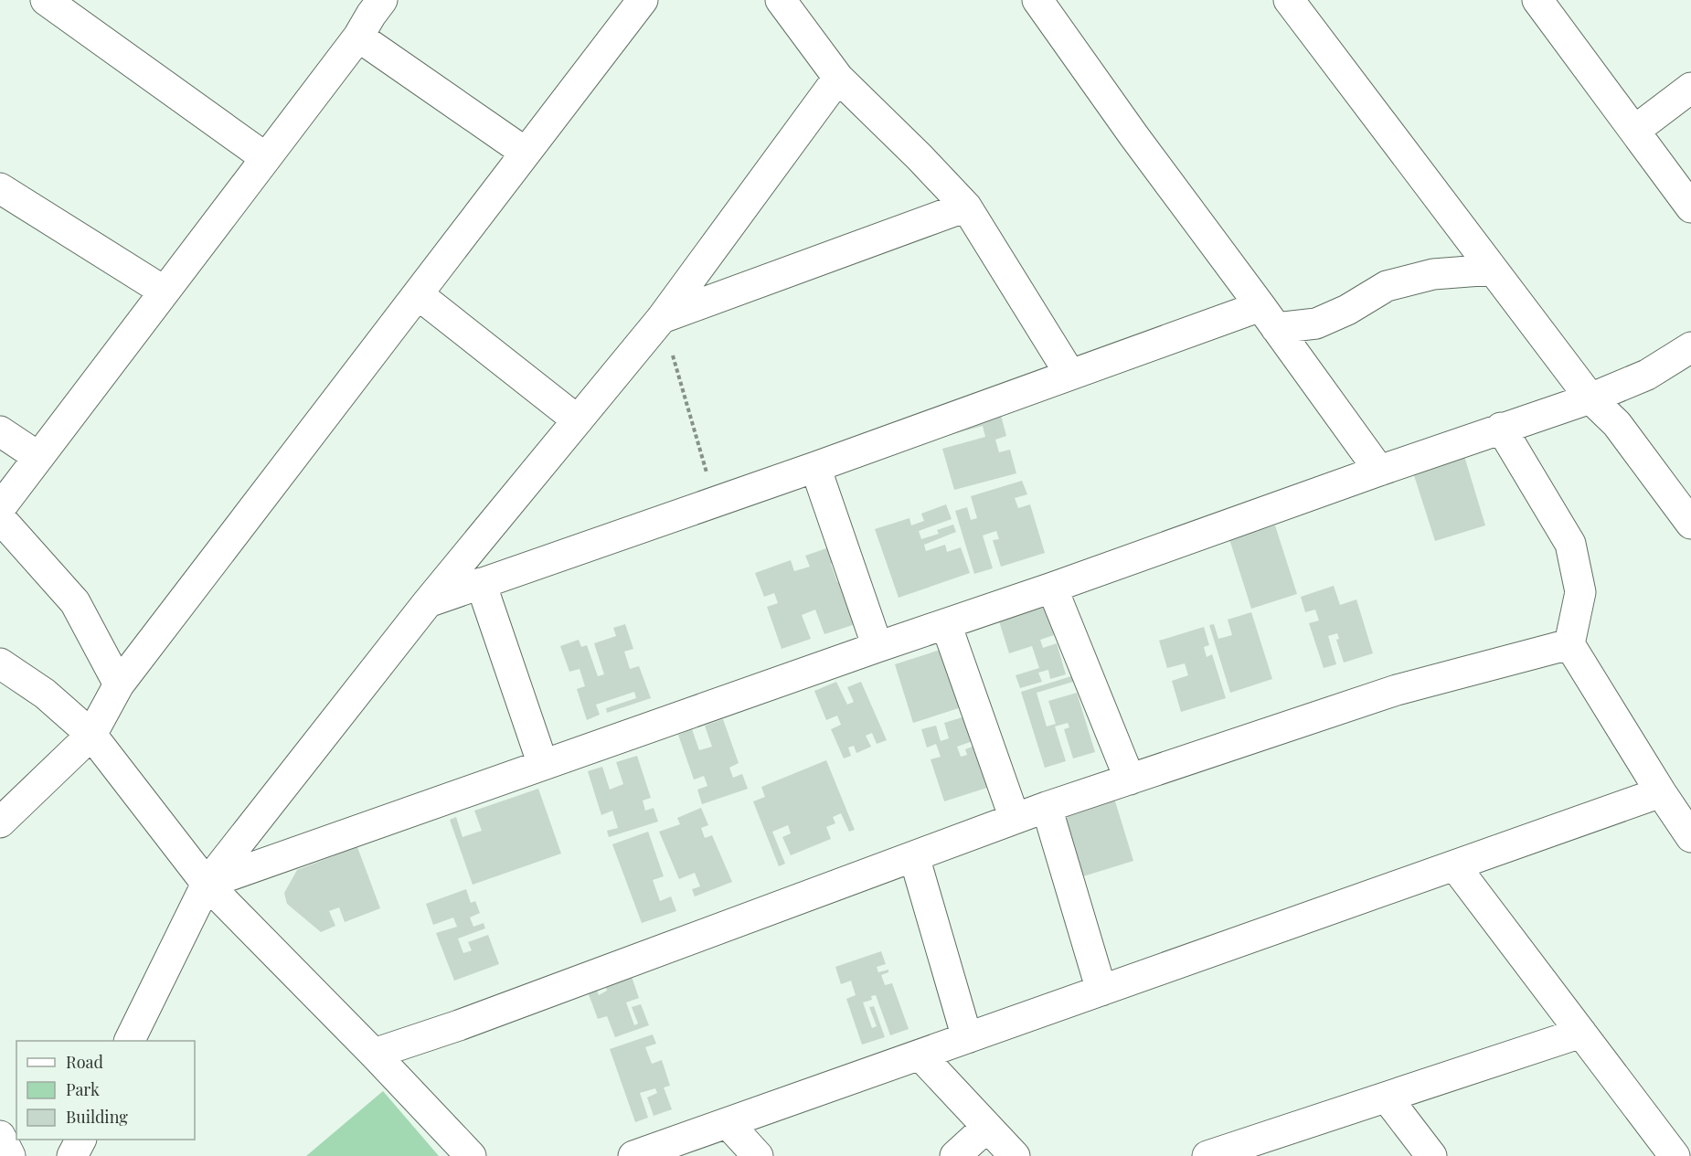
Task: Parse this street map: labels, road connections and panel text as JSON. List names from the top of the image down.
{
  "legend": ["Road", "Park", "Building"]
}
